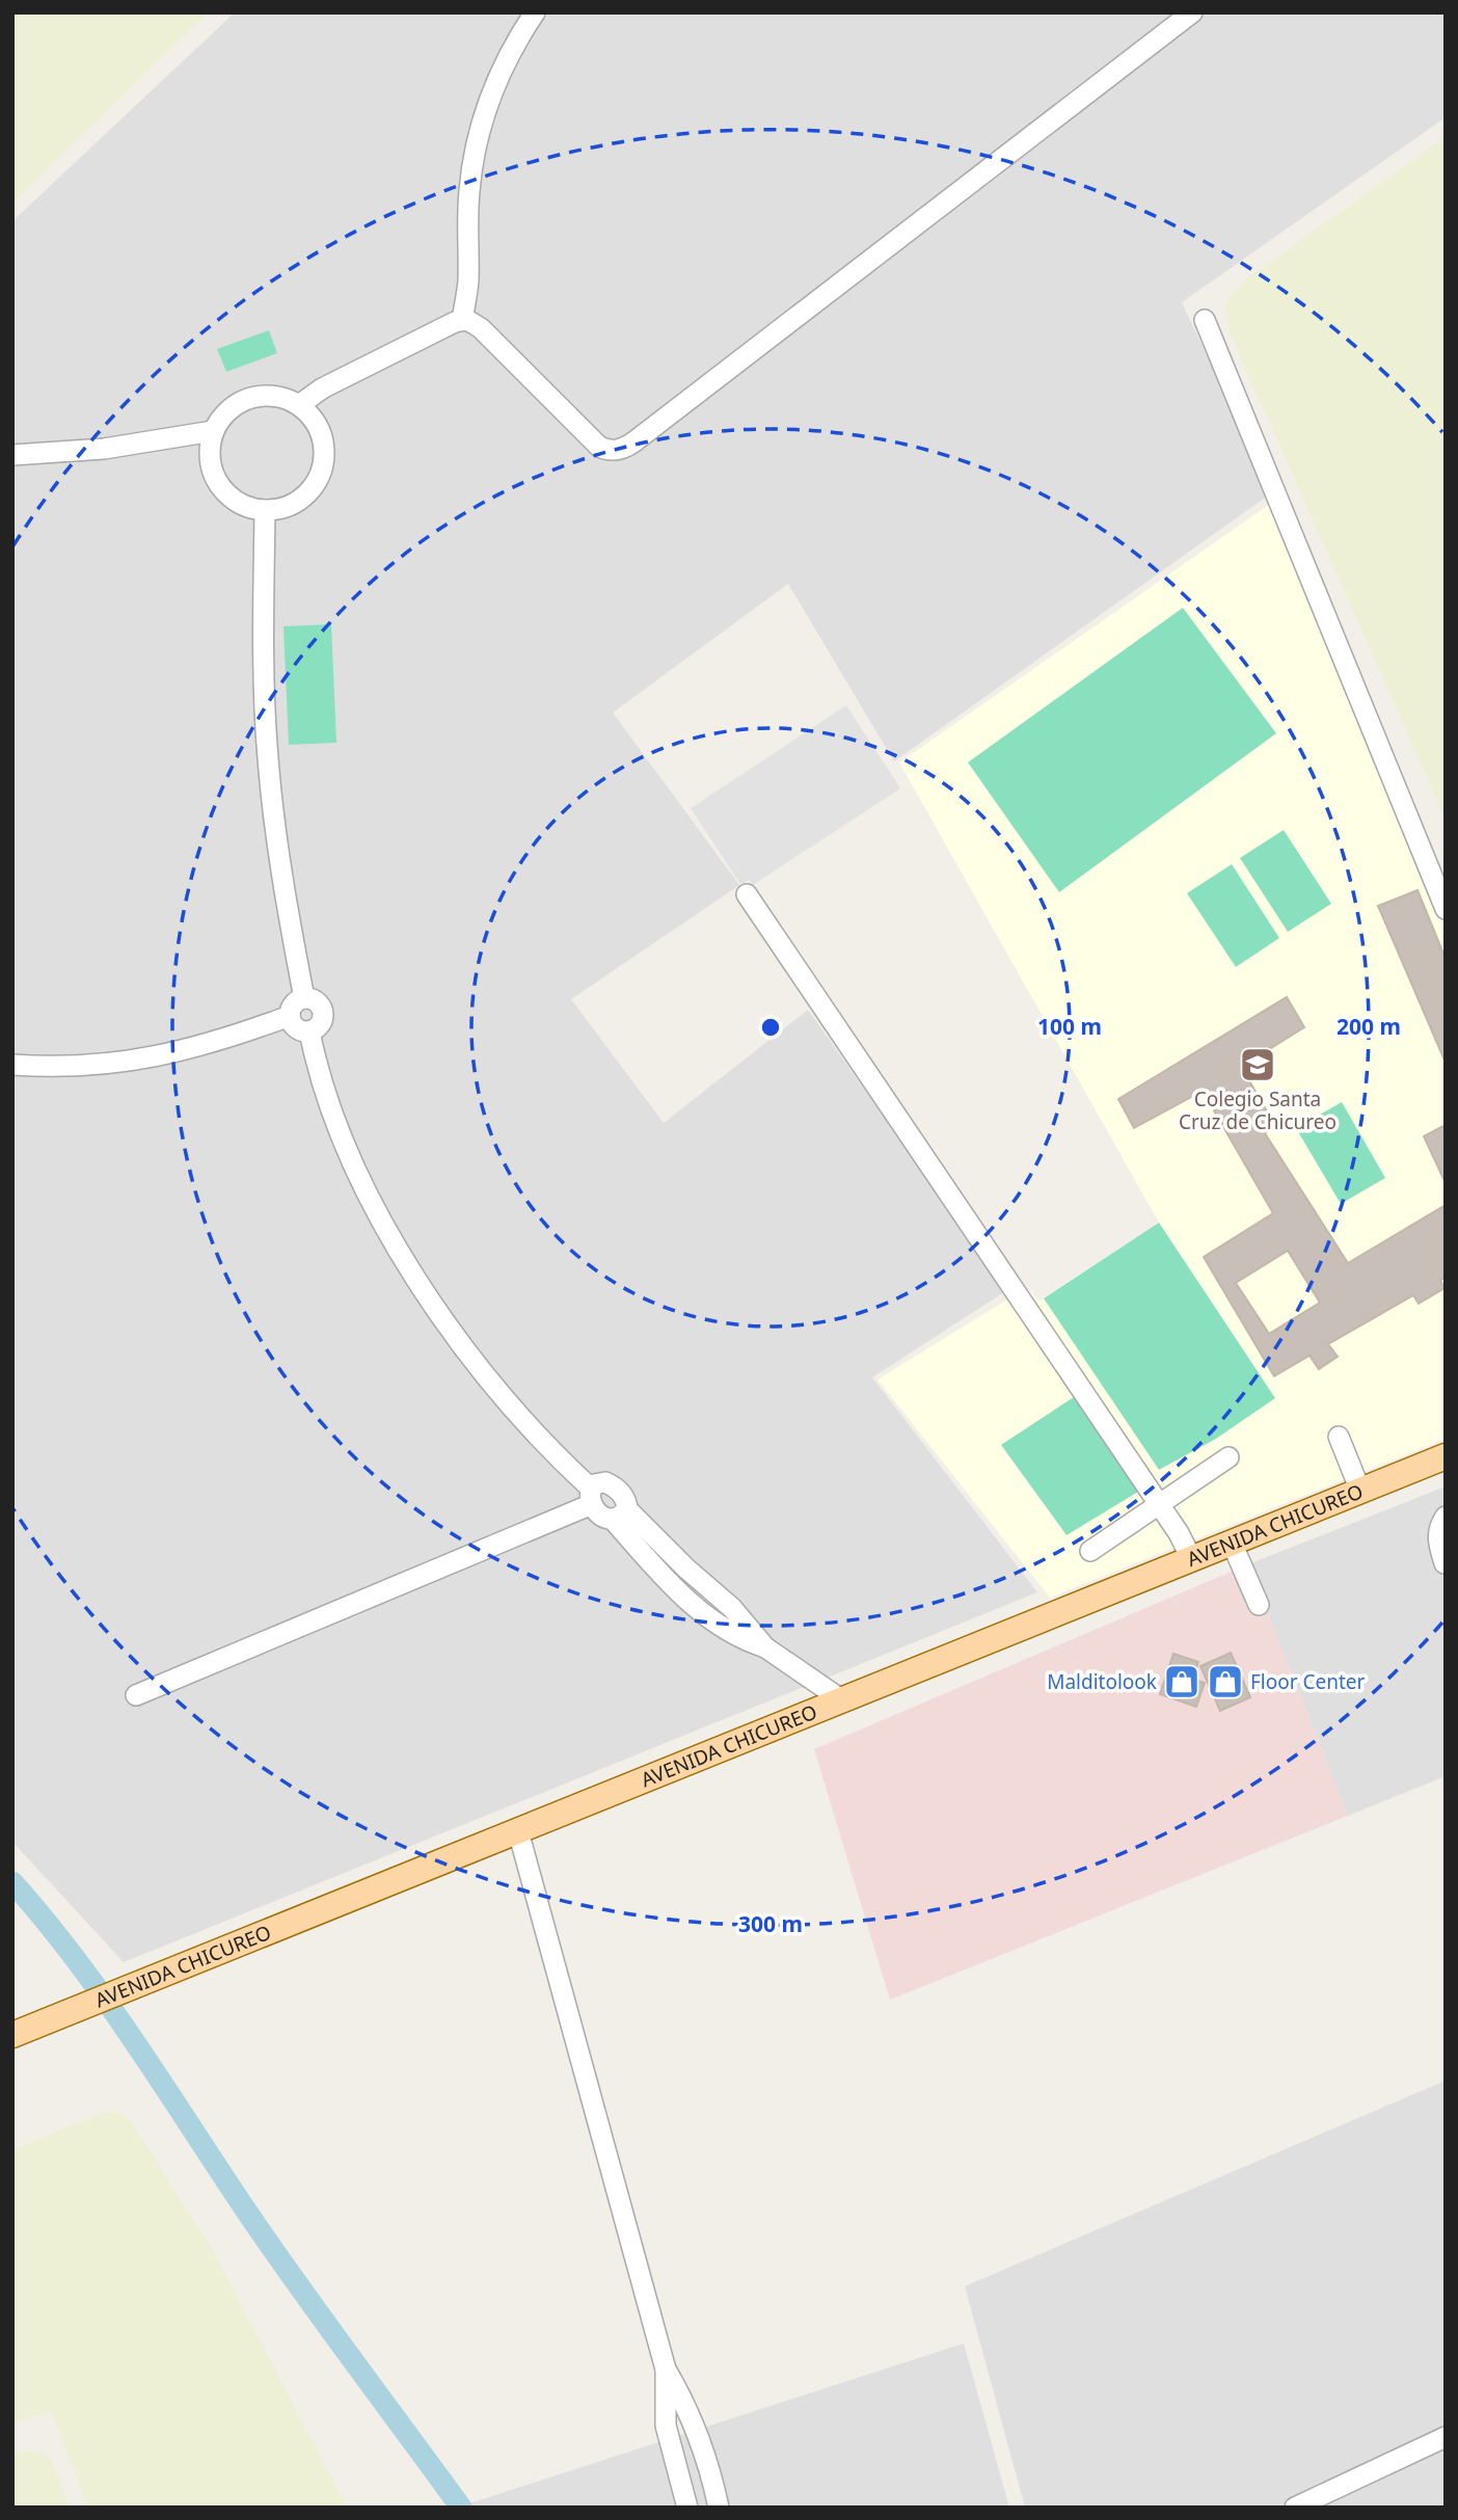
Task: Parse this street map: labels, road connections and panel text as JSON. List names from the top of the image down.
{
  "streets": {
    "main road": ["AVENIDA CHICUREO"]
  },
  "places": {
    "school or university": ["Colegio Santa Cruz de Chicureo"],
    "shop": ["Malditolook", "Floor Center"]
  },
  "rings": ["100 m", "200 m", "300 m"]
}
